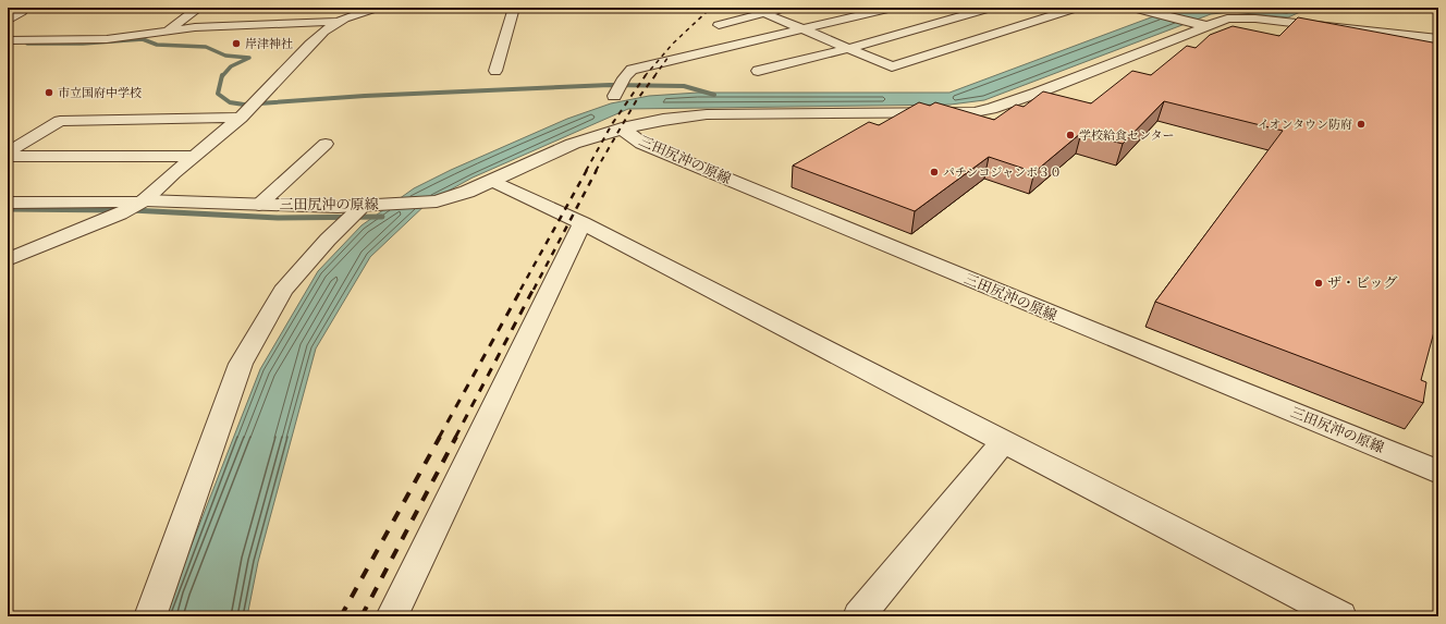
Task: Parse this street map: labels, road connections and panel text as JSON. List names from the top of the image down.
{
  "streets": {
    "street": ["三田尻沖の原線"]
  },
  "places": [
    "岸津神社",
    "市立国府中学校",
    "イオンタウン防府",
    "学校給食センター",
    "パチンコジャンボ３０",
    "ザ・ビッグ"
  ]
}
